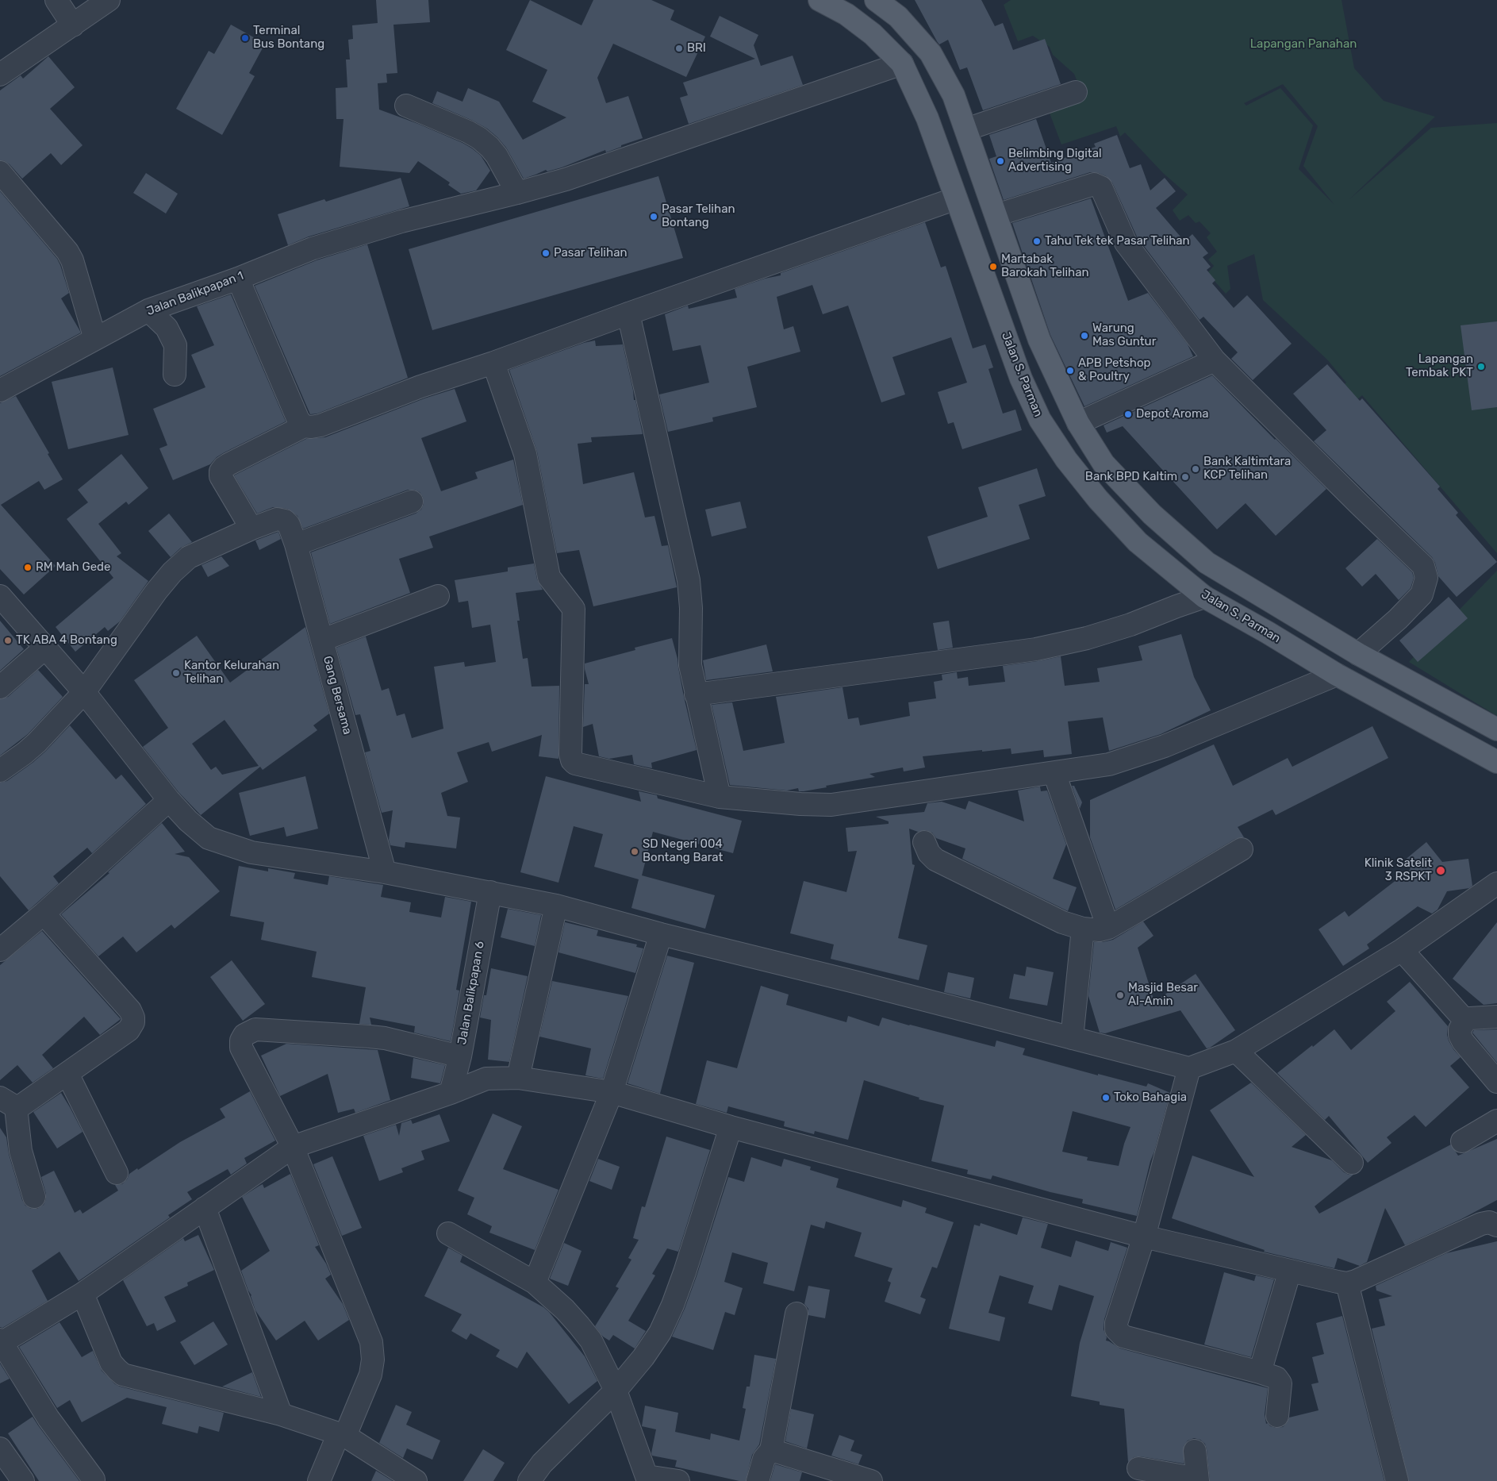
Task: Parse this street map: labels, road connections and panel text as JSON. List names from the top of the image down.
{
  "streets": {
    "main road": ["Jalan S. Parman"],
    "street": ["Jalan Balikpapan 1", "Gang Bersama", "Jalan Balikpapan 6"]
  },
  "crossings": [
    ["Jalan Balikpapan 1", "Jalan S. Parman"]
  ],
  "parks": ["Lapangan Panahan"],
  "places": [
    "Terminal Bus Bontang",
    "BRI",
    "Belimbing Digital Advertising",
    "Pasar Telihan Bontang",
    "Tahu Tek tek Pasar Telihan",
    "Pasar Telihan",
    "Martabak Barokah Telihan",
    "Warung Mas Guntur",
    "Lapangan Tembak PKT",
    "APB Petshop & Poultry",
    "Depot Aroma",
    "Bank Kaltimtara KCP Telihan",
    "Bank BPD Kaltim",
    "RM Mah Gede",
    "TK ABA 4 Bontang",
    "Kantor Kelurahan Telihan",
    "SD Negeri 004 Bontang Barat",
    "Klinik Satelit 3 RSPKT",
    "Masjid Besar Al-Amin",
    "Toko Bahagia"
  ]
}
